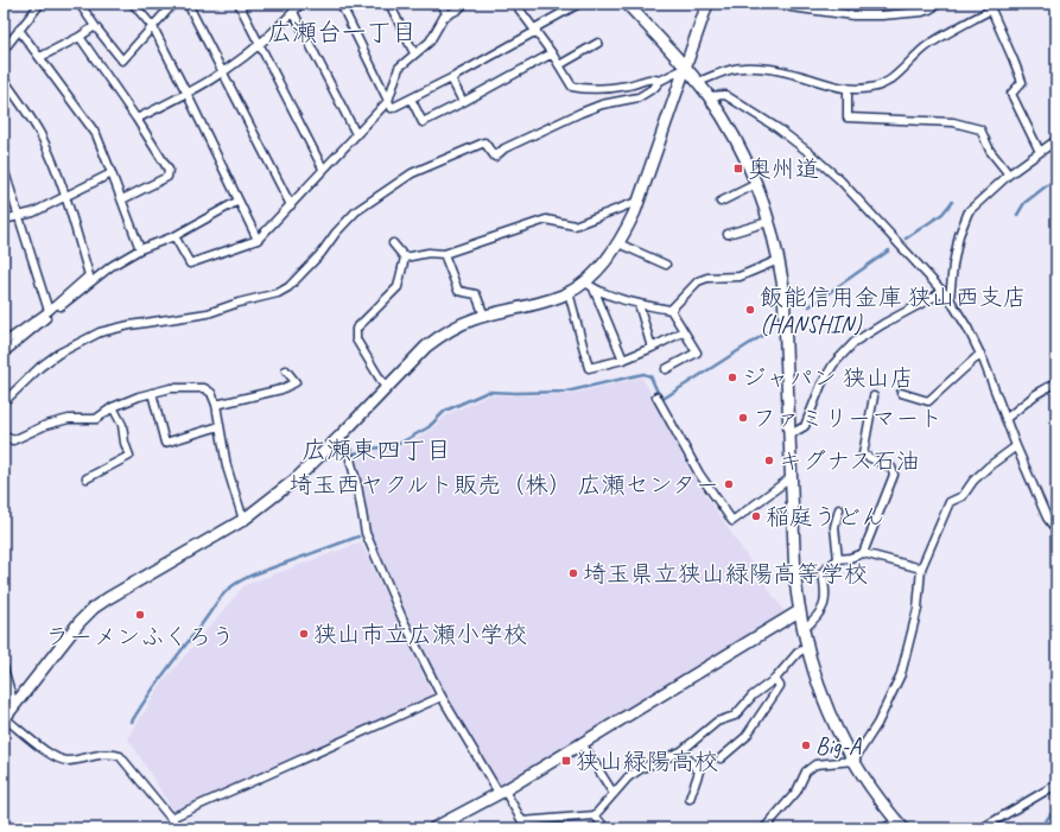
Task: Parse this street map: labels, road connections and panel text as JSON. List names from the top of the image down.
{
  "districts": ["広瀬台一丁目", "広瀬東四丁目"],
  "places": {
    "transit": ["奥州道", "狭山緑陽高校"],
    "other": [
      "飯能信用金庫 狭山西支店 (HANSHIN)",
      "ジャパン 狭山店",
      "ファミリーマート",
      "キグナス石油",
      "埼玉西ヤクルト販売（株） 広瀬センター",
      "稲庭うどん",
      "埼玉県立狭山緑陽高等学校",
      "ラーメンふくろう",
      "狭山市立広瀬小学校",
      "Big-A"
    ]
  }
}
